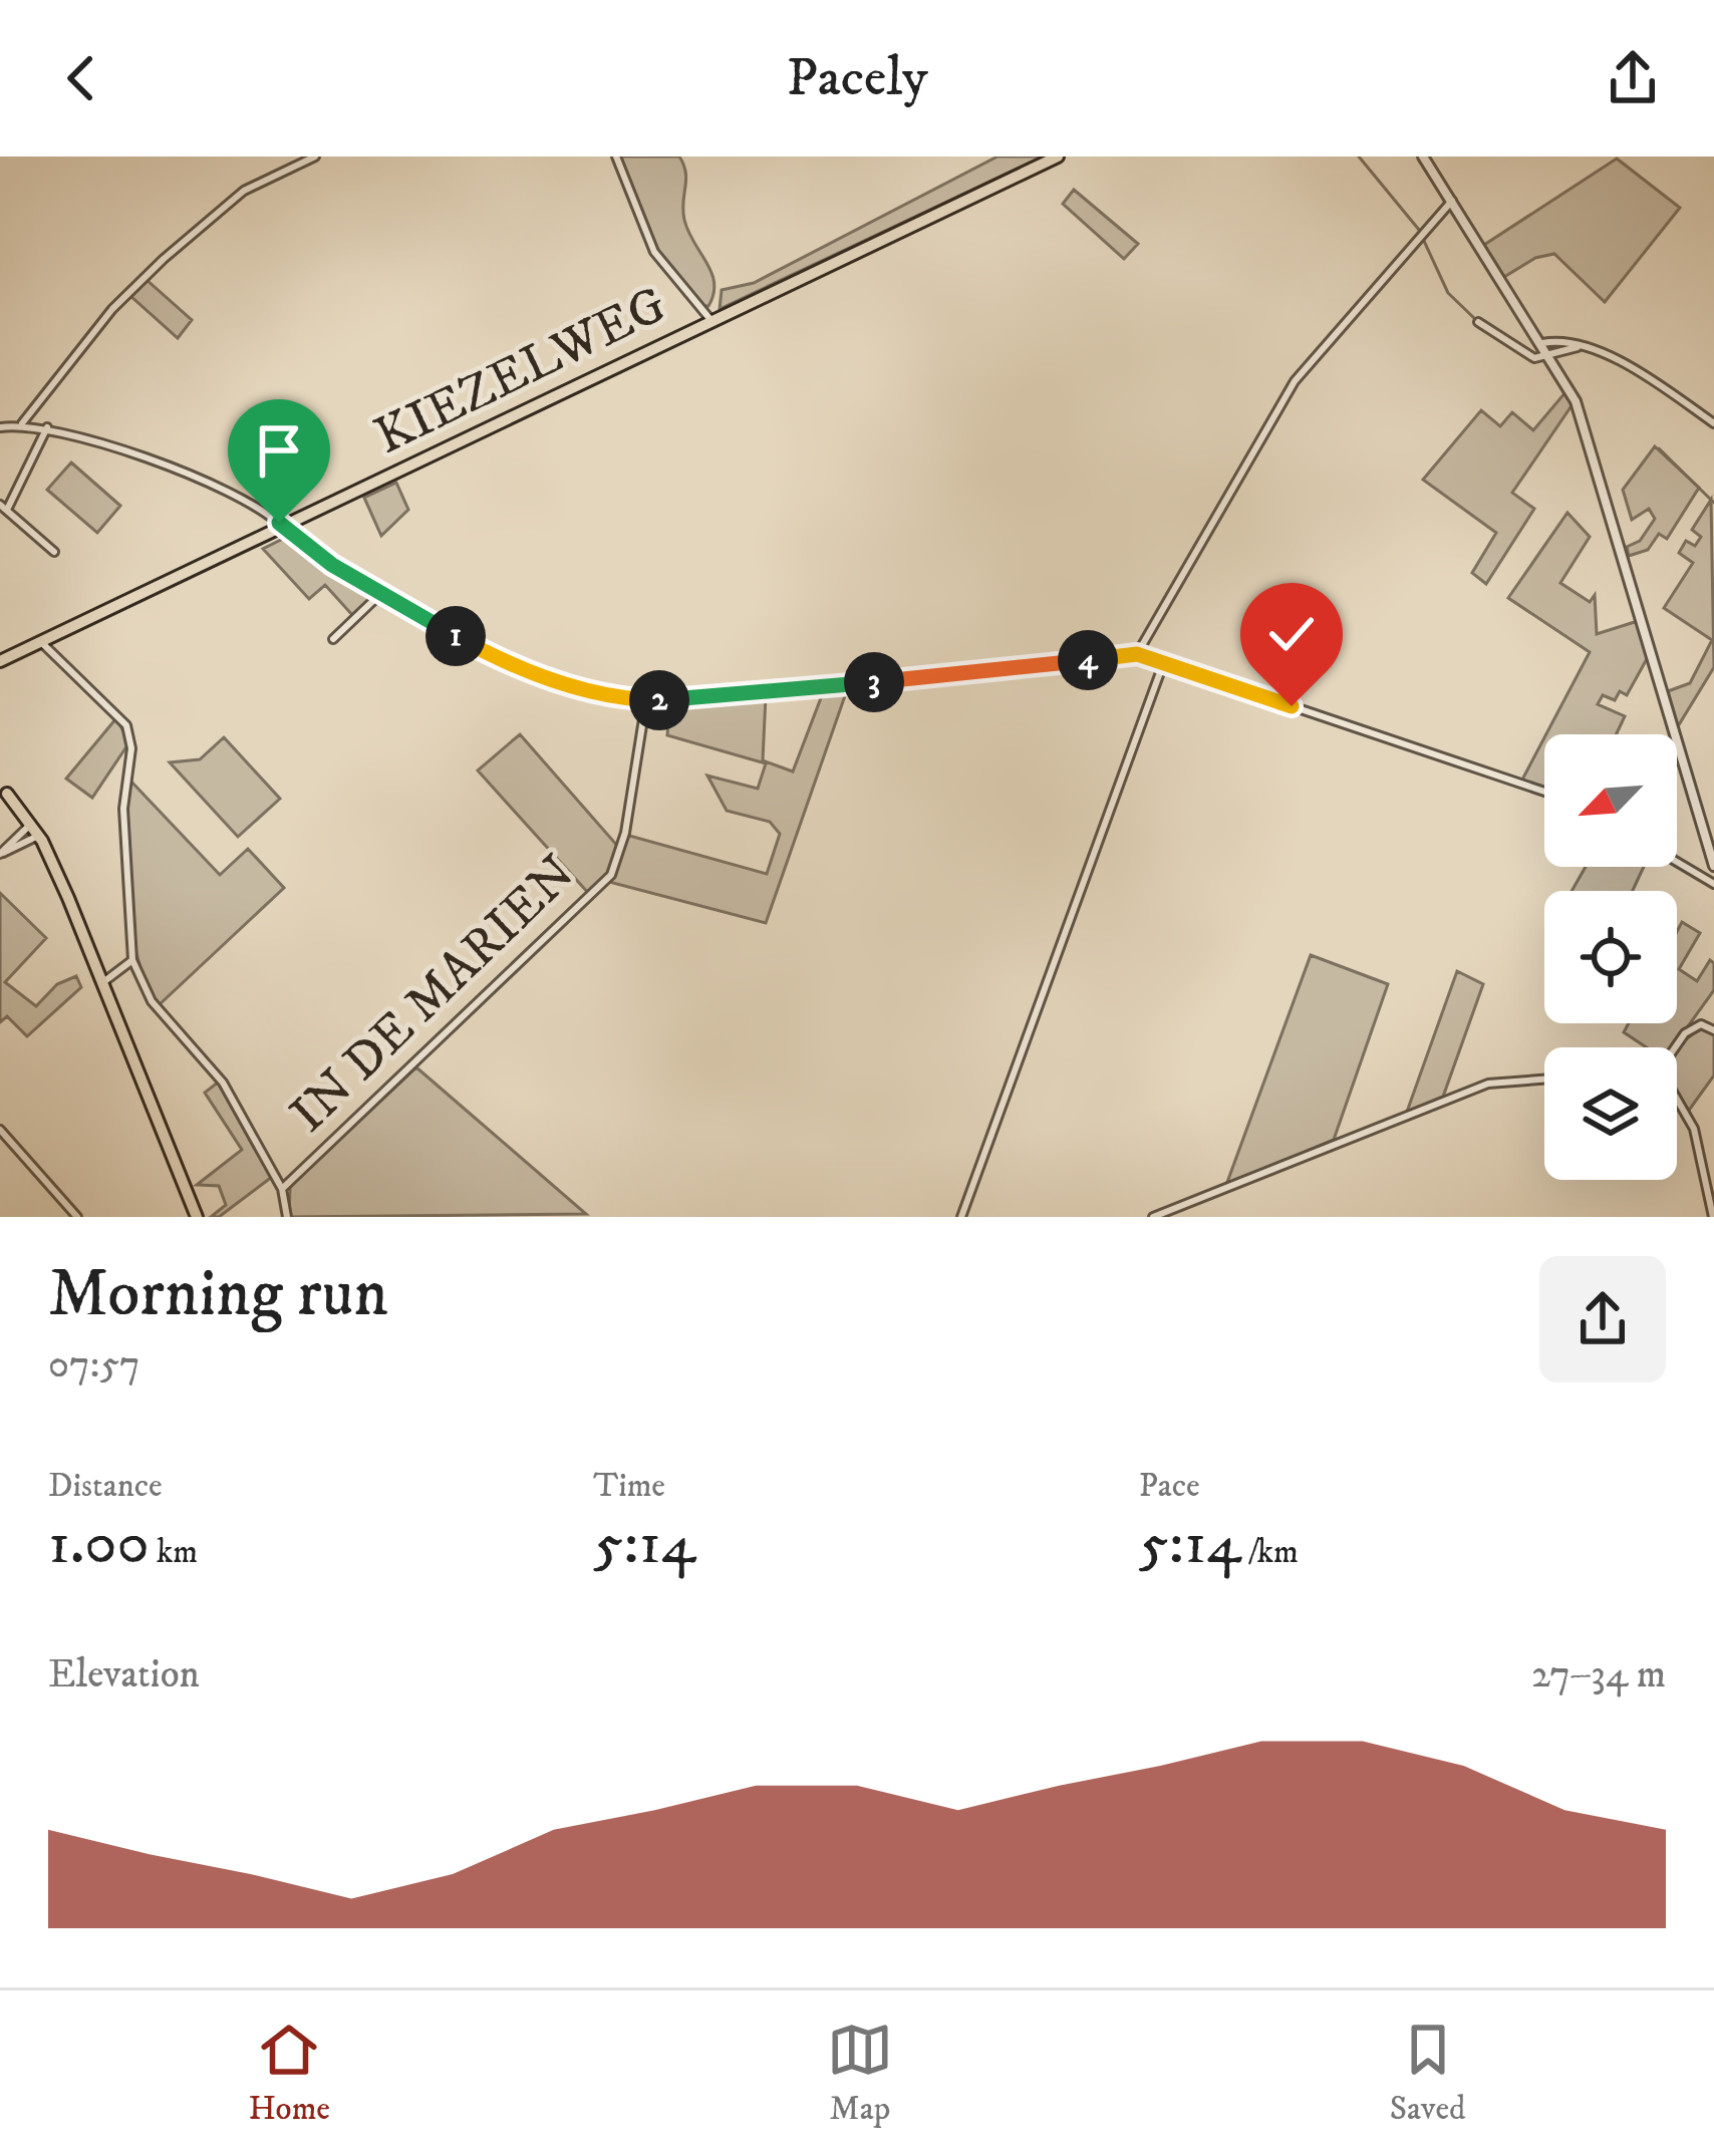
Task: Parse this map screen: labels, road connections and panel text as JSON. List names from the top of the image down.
{
  "streets": {
    "main road": ["KIEZELWEG"],
    "street": ["IN DE MARIEN"]
  },
  "north": "bottom left",
  "page": {
    "header": "Pacely",
    "pins": [
      "1",
      "4",
      "3",
      "2"
    ],
    "heading": ["Morning run", "07:57"],
    "stats": [
      ["Distance", "1.00 km"],
      ["Time", "5:14"],
      ["Pace", "5:14 /km"]
    ],
    "chart": ["Elevation", "27–34 m"],
    "tabs": ["Home", "Map", "Saved"]
  }
}
